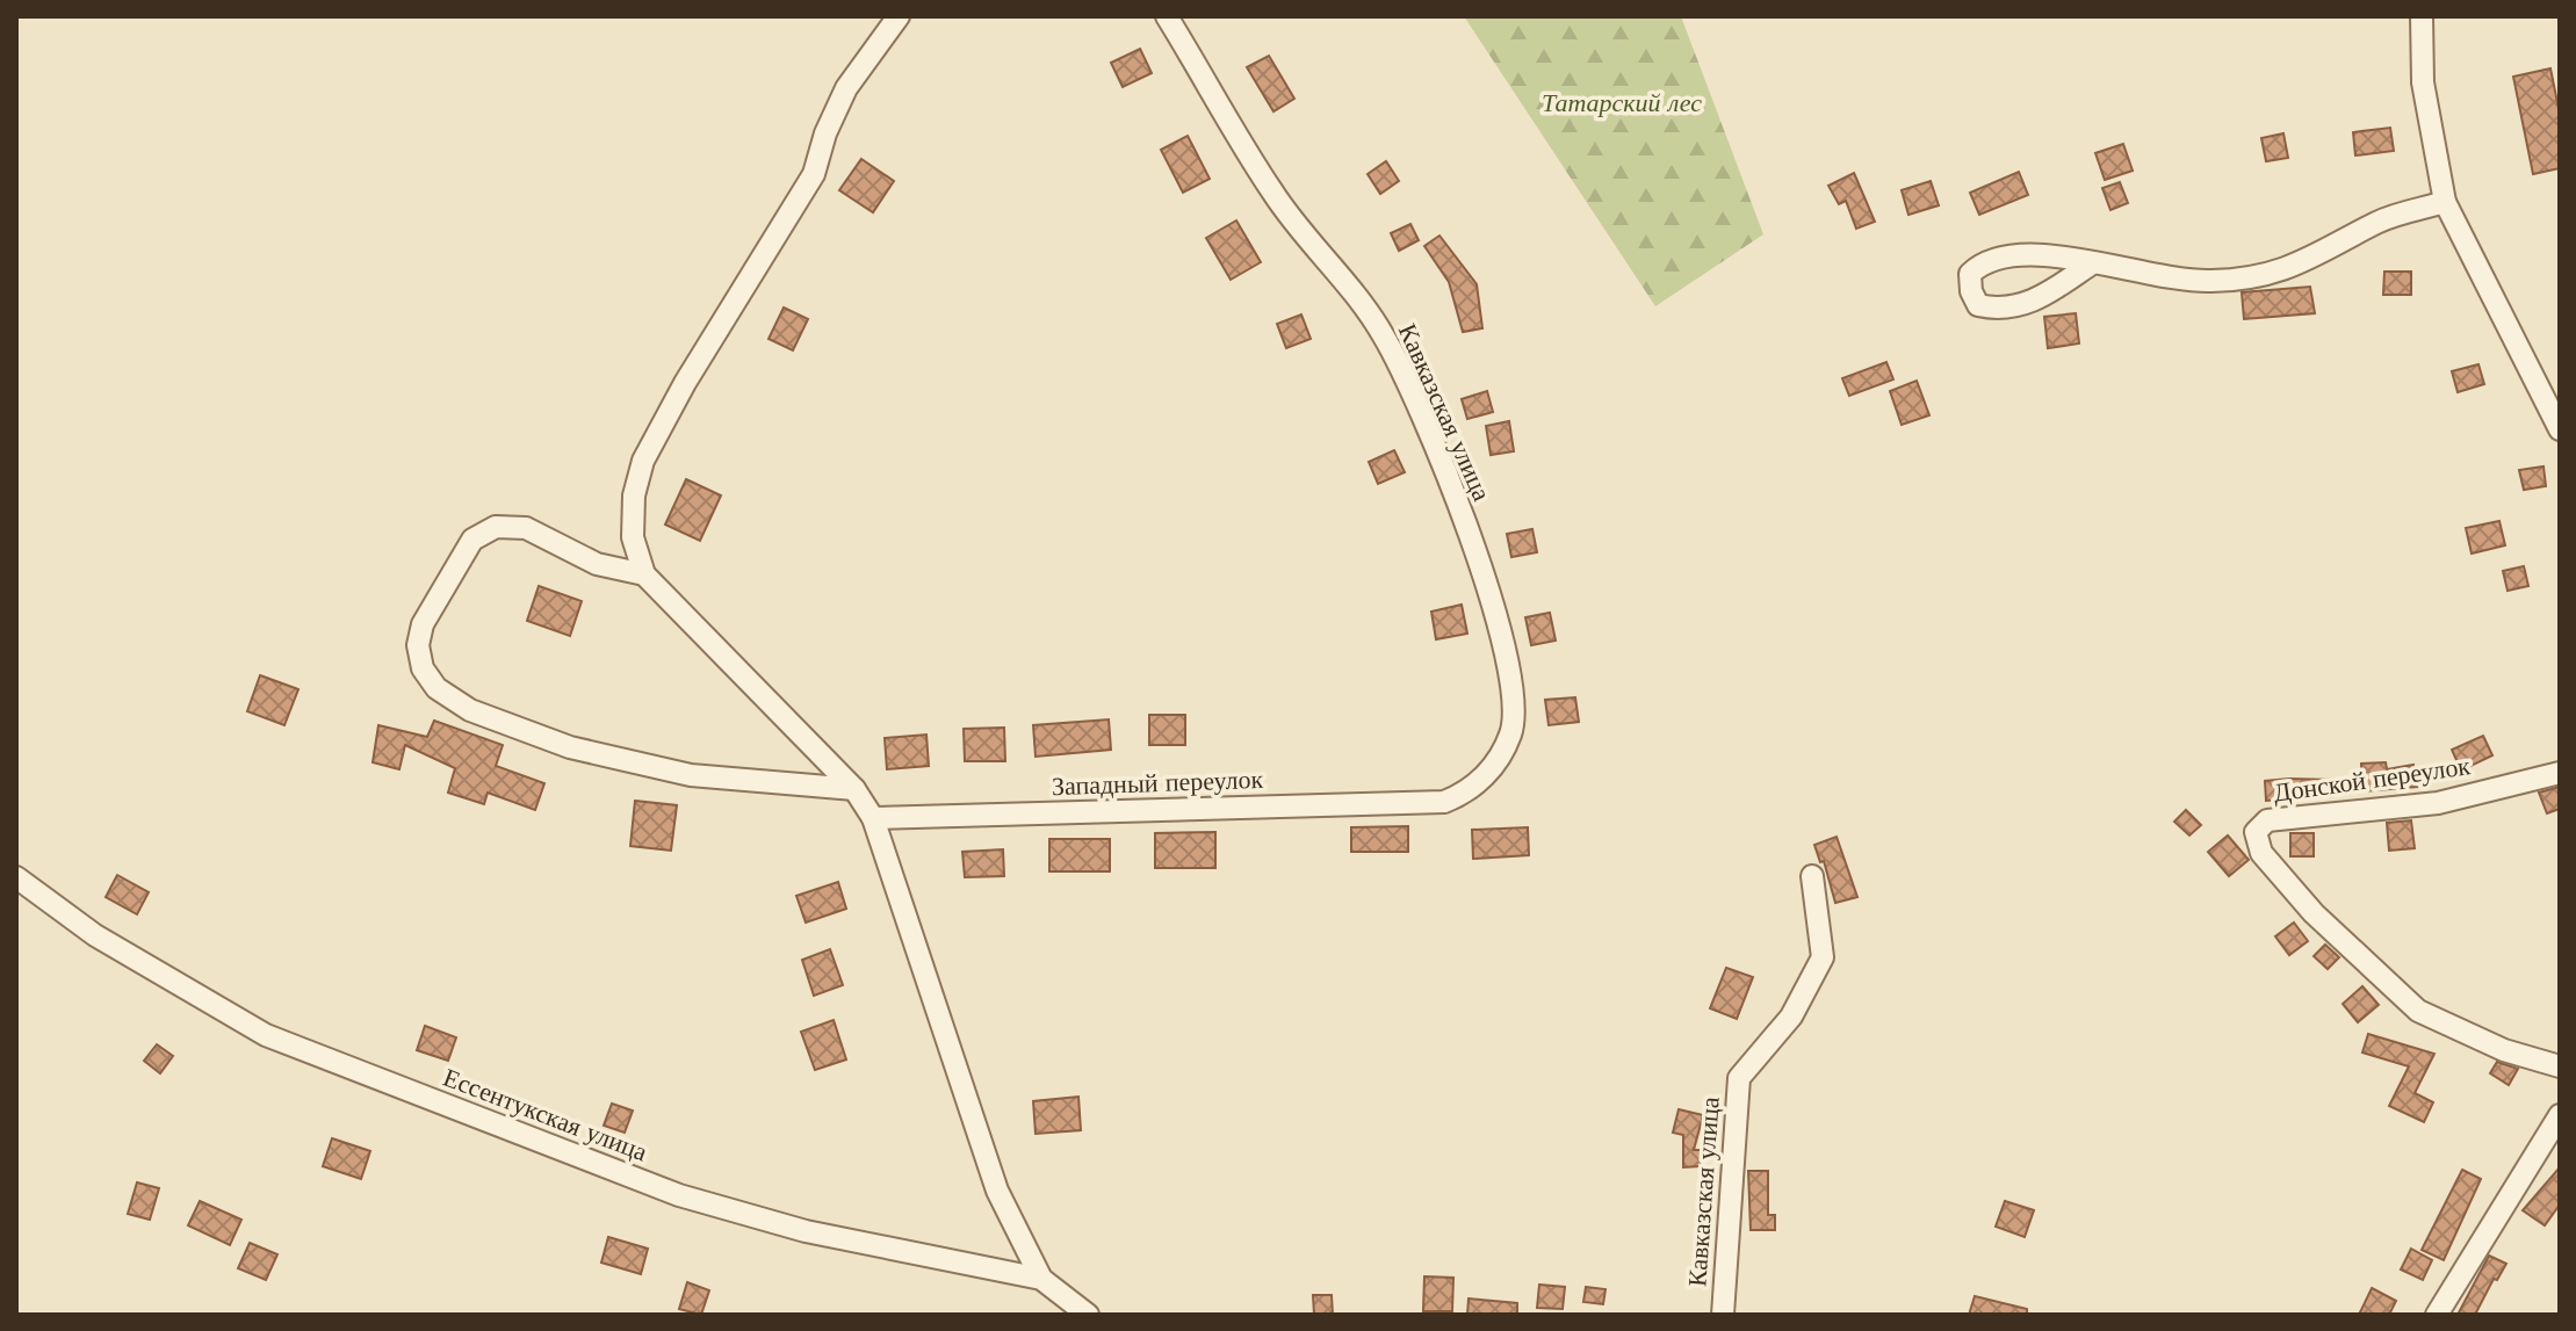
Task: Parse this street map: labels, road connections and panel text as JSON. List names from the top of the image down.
{
  "streets": {
    "street": [
      "Кавказская улица",
      "Донской переулок",
      "Западный переулок",
      "Ессентукская улица"
    ]
  },
  "crossings": [
    ["Кавказская улица", "Западный переулок"]
  ],
  "parks": ["Татарский лес"]
}
